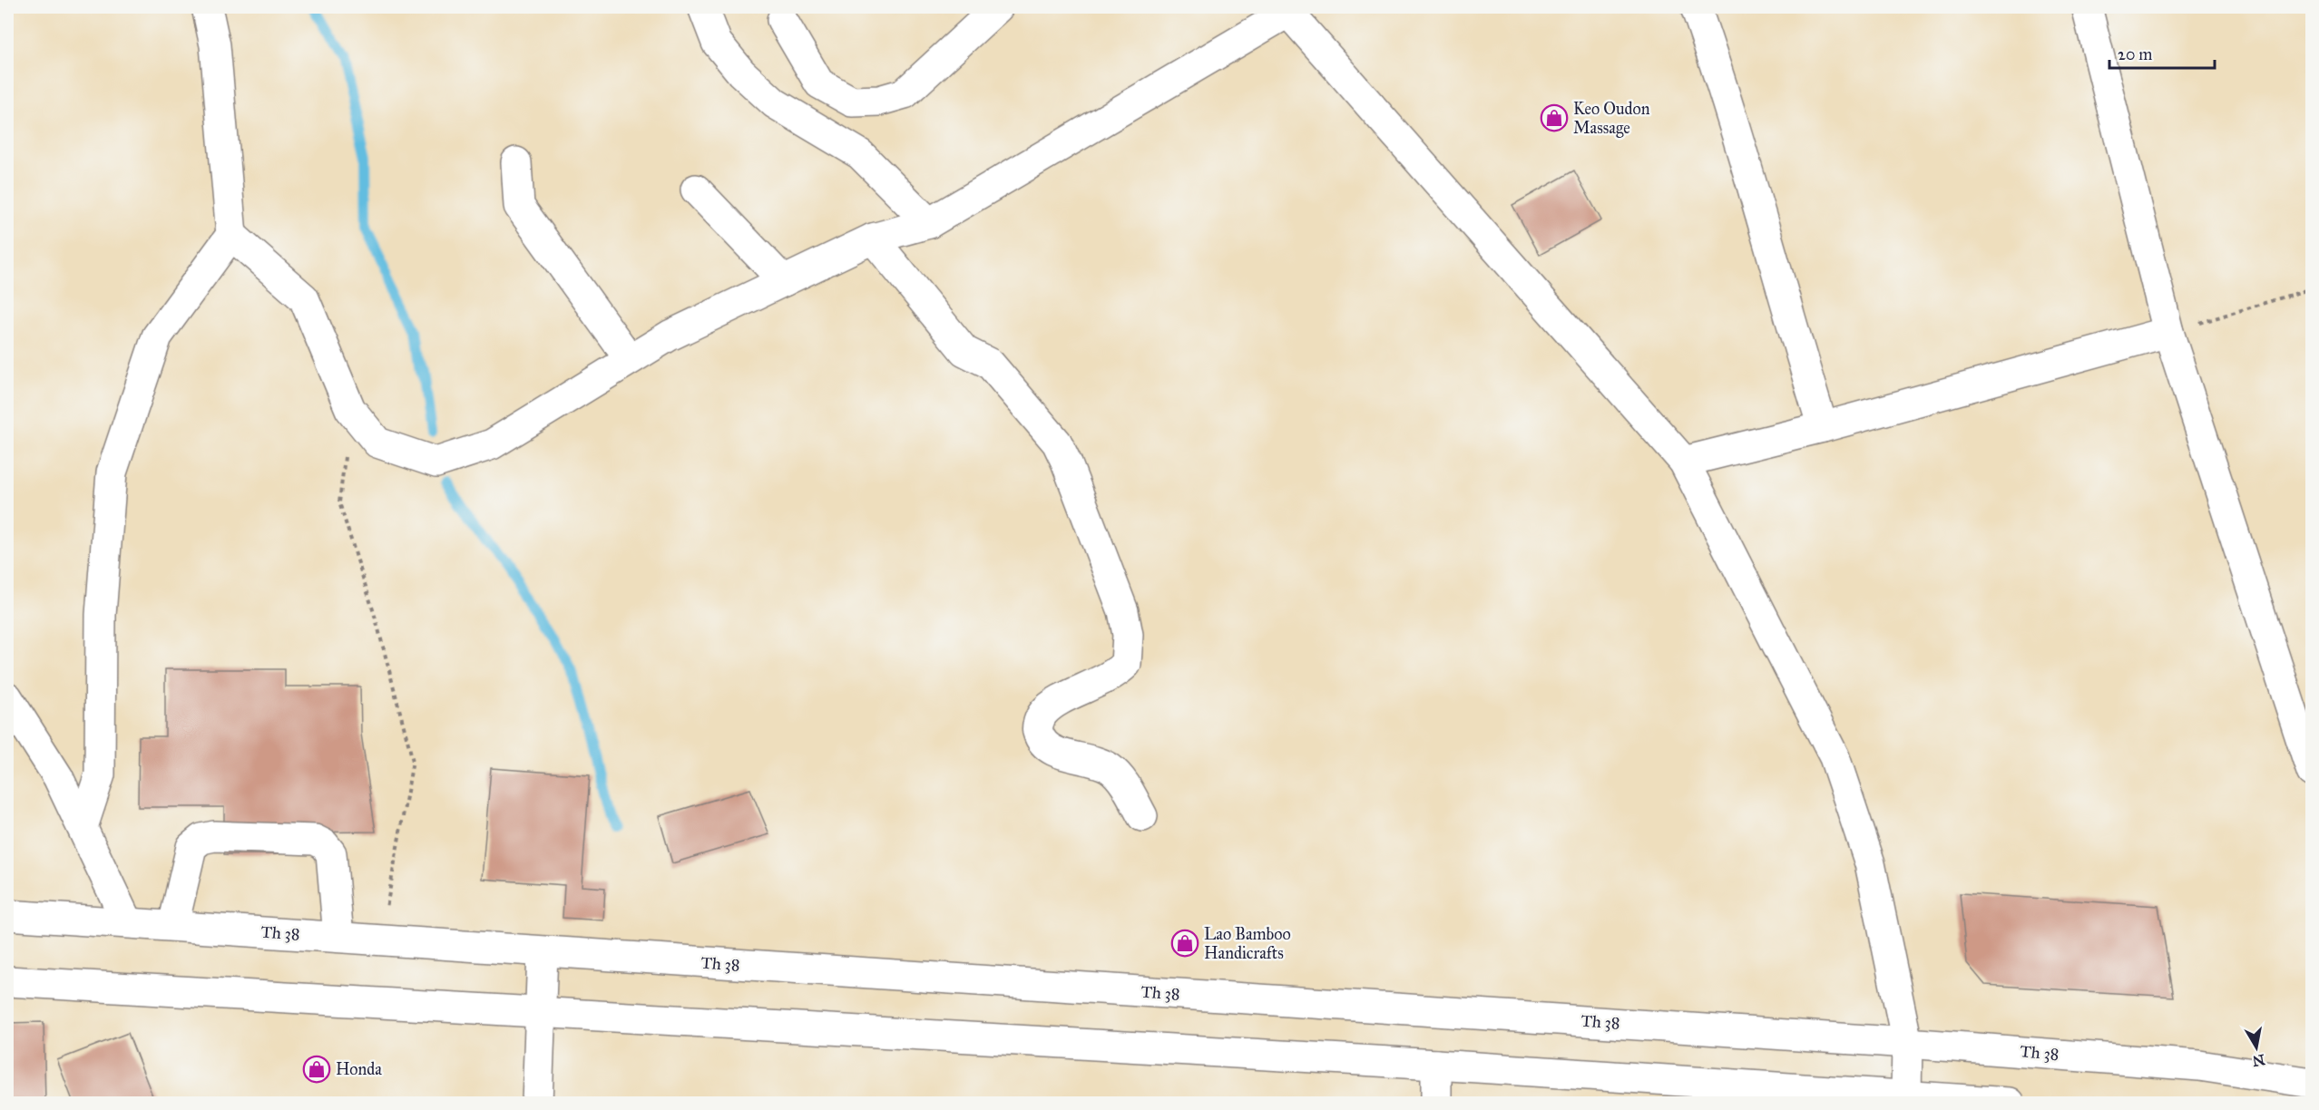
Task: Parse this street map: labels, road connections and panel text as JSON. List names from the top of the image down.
{
  "streets": {
    "street": ["Th 38"]
  },
  "places": {
    "shop": ["Keo Oudon Massage", "Lao Bamboo Handicrafts", "Honda"]
  },
  "scale_bar": "20 m",
  "north": "bottom"
}
